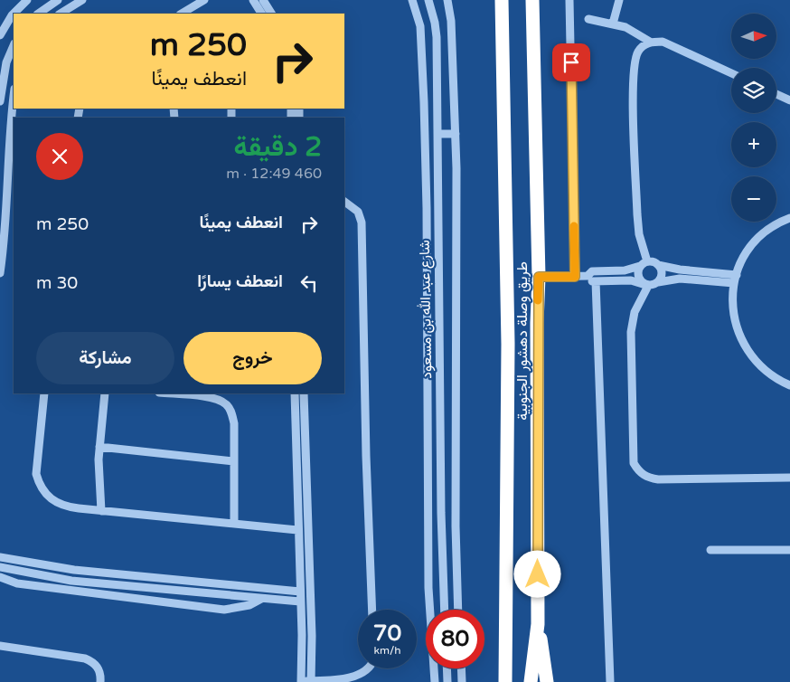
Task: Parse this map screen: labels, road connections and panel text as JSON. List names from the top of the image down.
{
  "streets": {
    "highway": ["طريق وصلة دهشور الجنوبية"],
    "street": ["شارع عبد الله بن مسعود"]
  },
  "north": "right",
  "page": {
    "map_buttons": ["+", "−"],
    "turn": ["250 m", "انعطف يمينًا"],
    "heading": ["2 دقيقة", "460 m · 12:49"],
    "list": [
      {
        "name": "انعطف يمينًا",
        "value": "250 m"
      },
      {
        "name": "انعطف يسارًا",
        "value": "30 m"
      }
    ],
    "buttons": ["خروج", "مشاركة"],
    "speed": "70 km/h",
    "limit": "80"
  }
}
